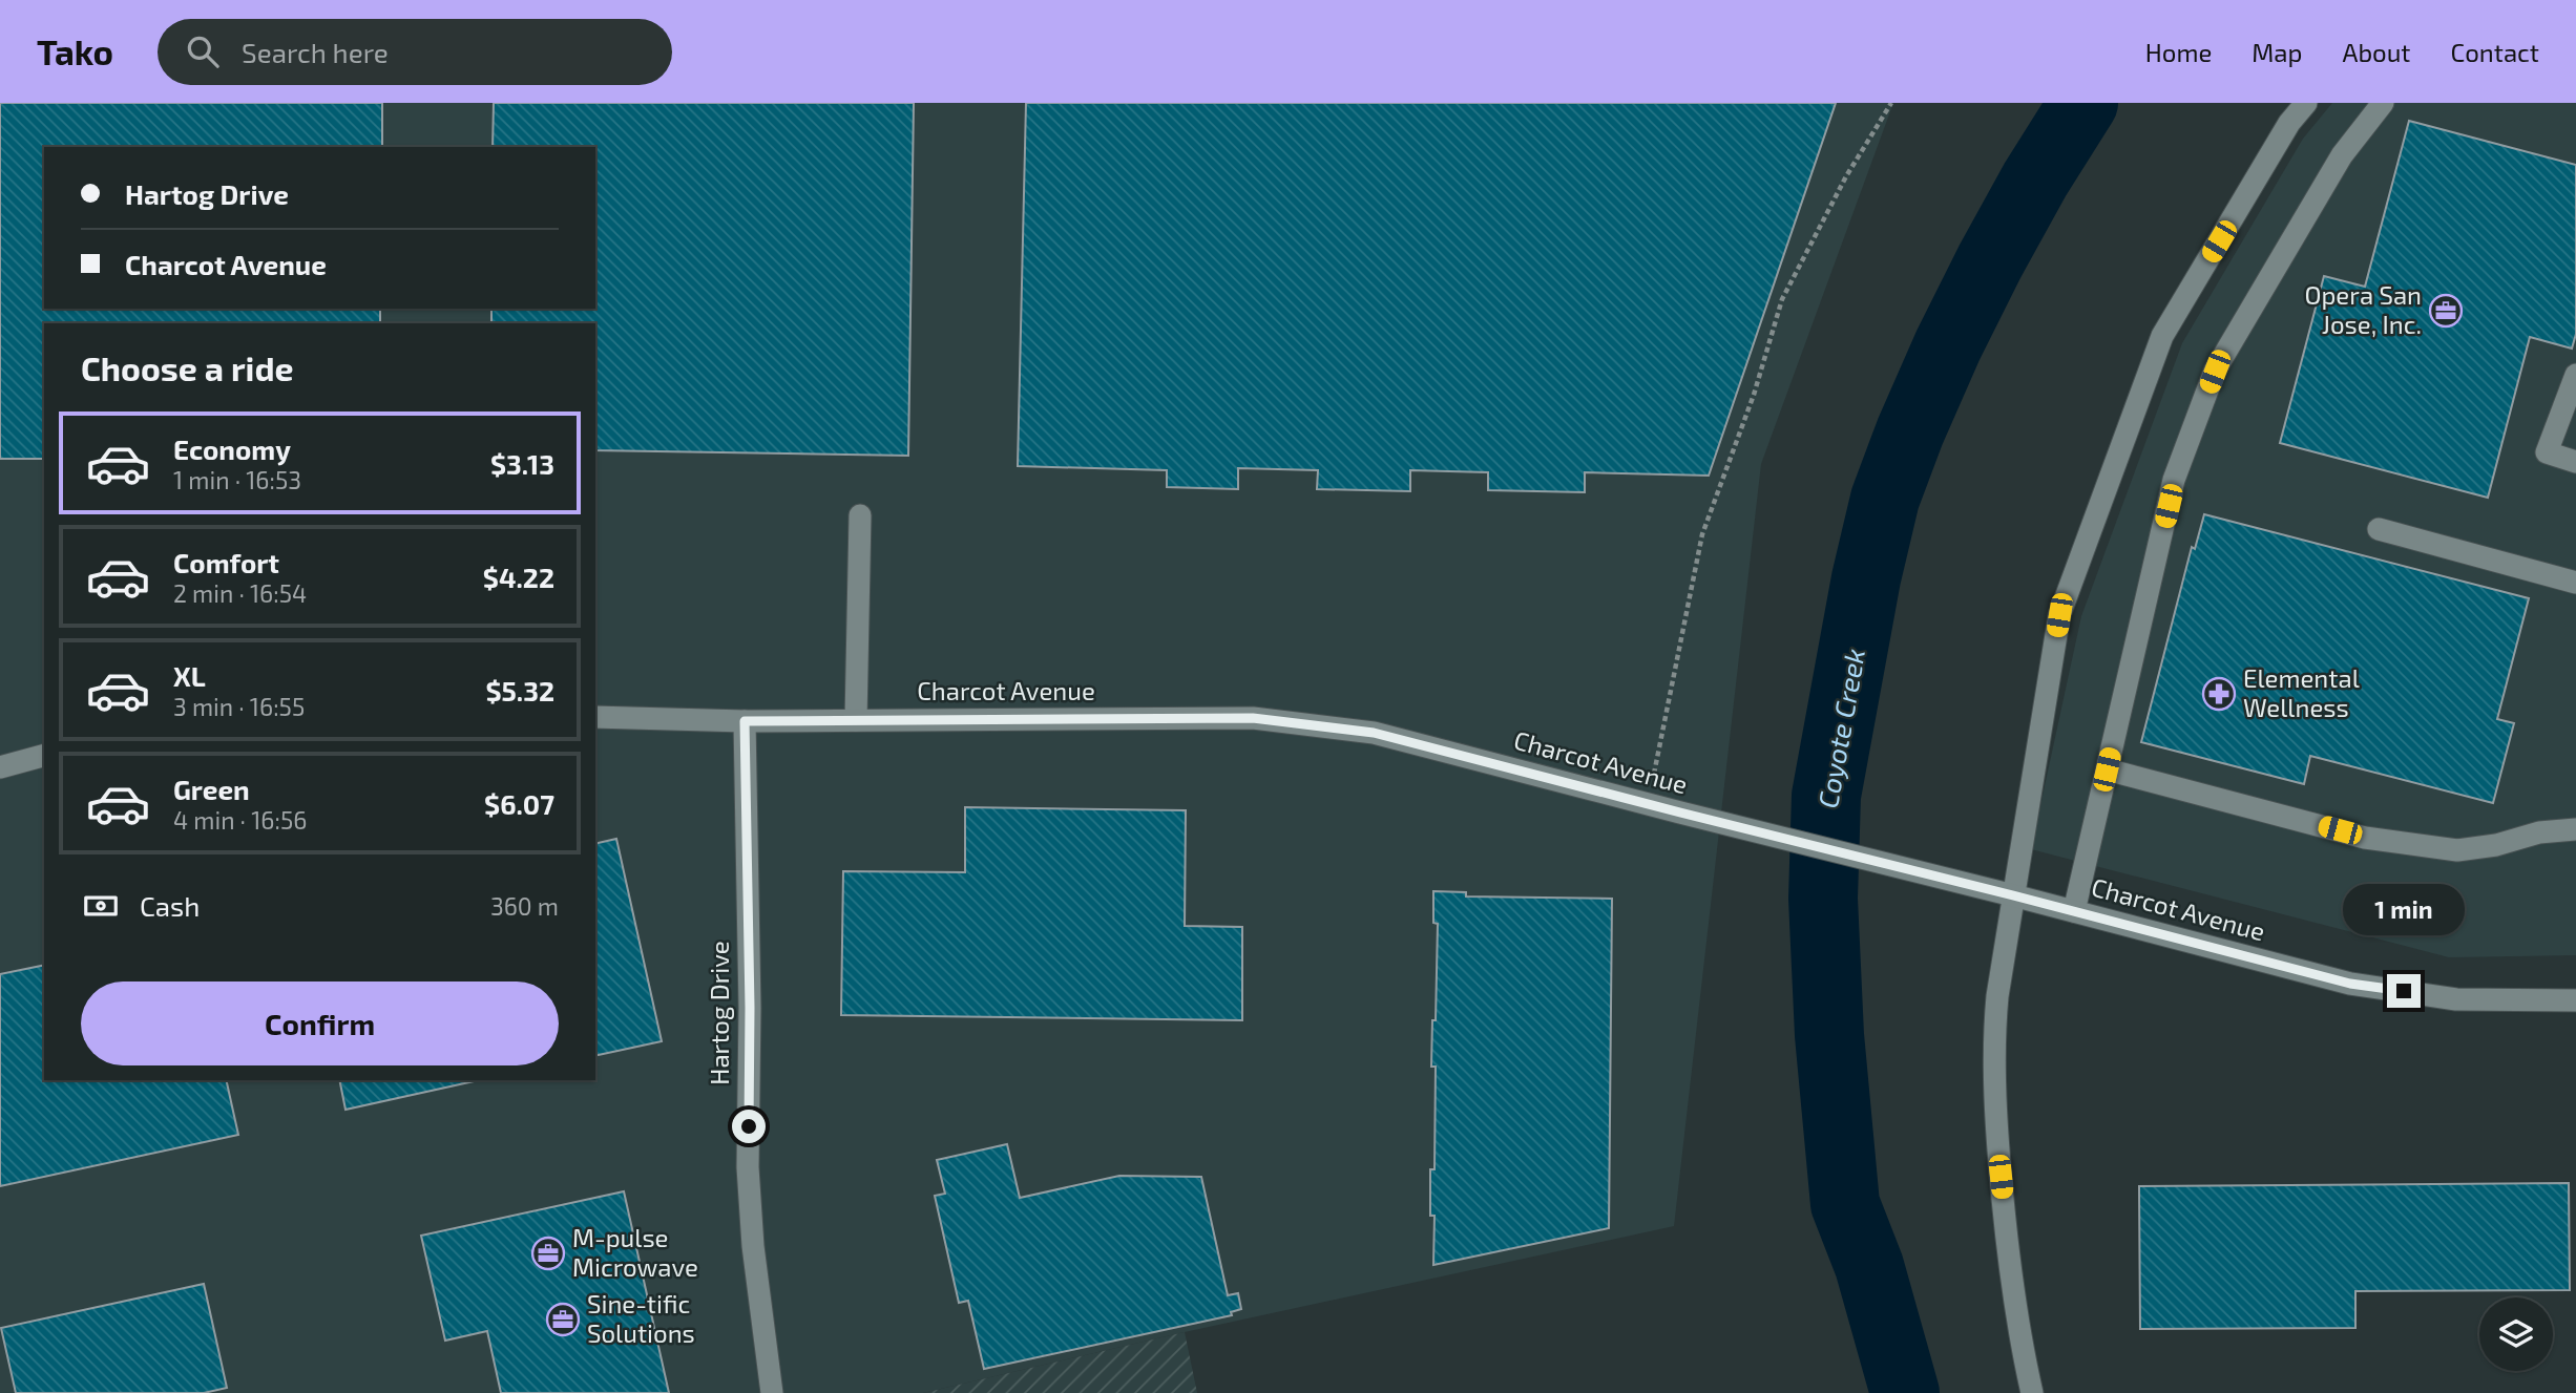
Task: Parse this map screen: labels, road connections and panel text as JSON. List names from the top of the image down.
{
  "streets": {
    "street": ["Charcot Avenue", "Hartog Drive"]
  },
  "crossings": [
    ["Charcot Avenue", "Hartog Drive"]
  ],
  "water": ["Coyote Creek"],
  "places": {
    "office": ["Opera San Jose, Inc.", "M-pulse Microwave", "Sine-tific Solutions"],
    "pharmacy": ["Elemental Wellness"]
  },
  "page": {
    "header": "Tako",
    "search": "Search here",
    "nav": [
      "Home",
      "Map",
      "About",
      "Contact"
    ],
    "banner": ["Hartog Drive", "Charcot Avenue"],
    "heading": "Choose a ride",
    "list": [
      {
        "name": "Economy",
        "note": "1 min · 16:53",
        "value": "$3.13"
      },
      {
        "name": "Comfort",
        "note": "2 min · 16:54",
        "value": "$4.22"
      },
      {
        "name": "XL",
        "note": "3 min · 16:55",
        "value": "$5.32"
      },
      {
        "name": "Green",
        "note": "4 min · 16:56",
        "value": "$6.07"
      }
    ],
    "pay": ["Cash", "360 m"],
    "bubble": "1 min",
    "buttons": "Confirm"
  }
}
